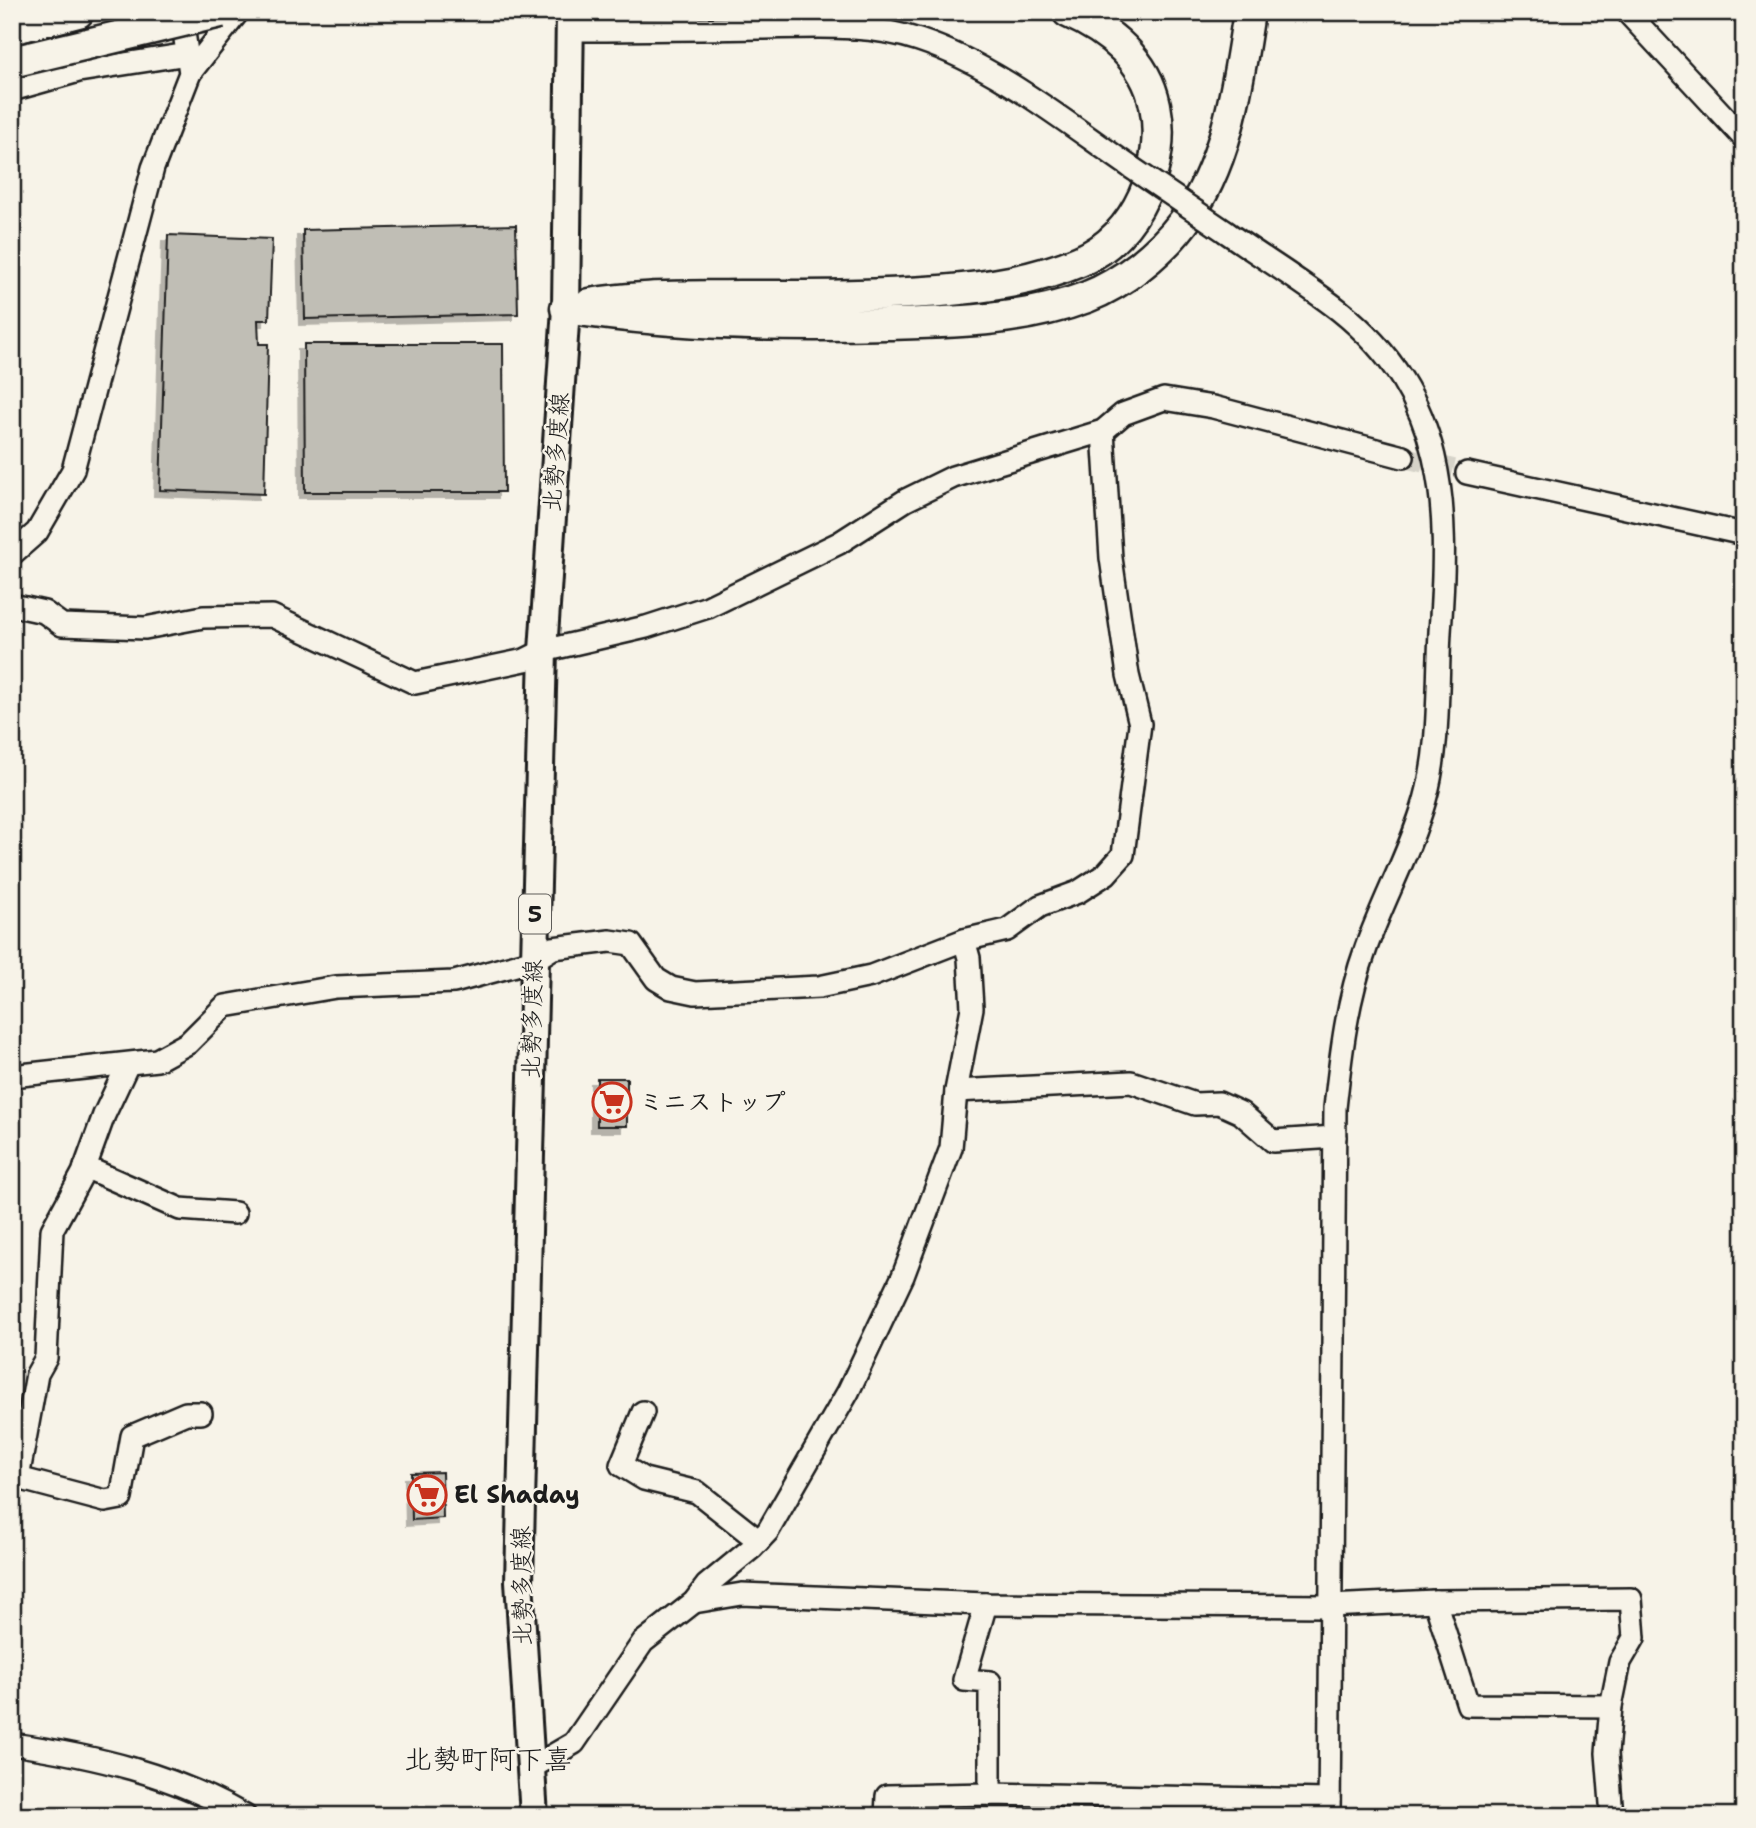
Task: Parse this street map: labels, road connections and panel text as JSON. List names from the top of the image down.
{
  "streets": {
    "main road": ["北勢多度線", "5"]
  },
  "districts": ["北勢町阿下喜"],
  "places": {
    "supermarket": ["ミニストップ", "El Shaday"]
  }
}
